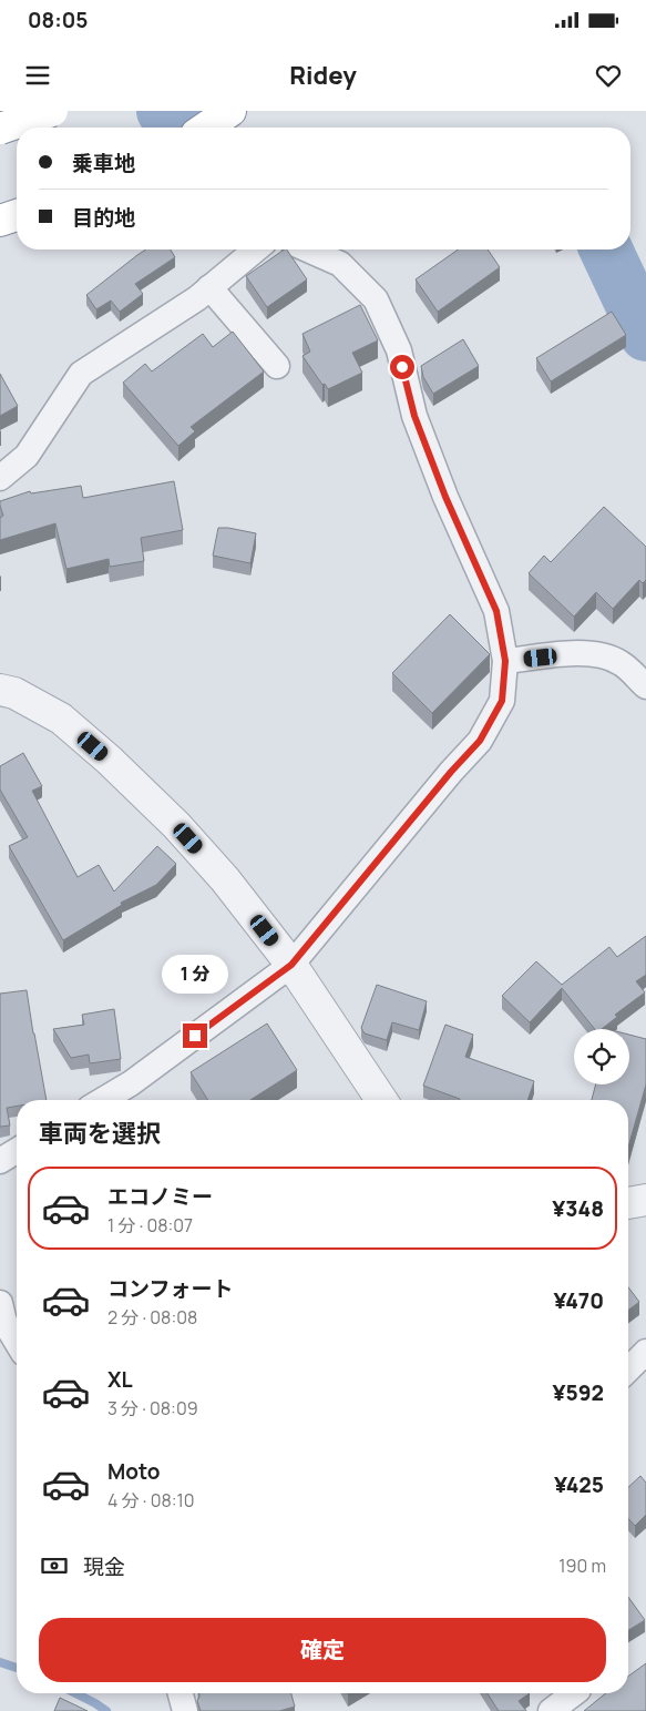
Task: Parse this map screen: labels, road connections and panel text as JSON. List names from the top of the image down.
{
  "page": {
    "status": "08:05",
    "header": "Ridey",
    "banner": ["乗車地", "目的地"],
    "bubble": "1 分",
    "heading": "車両を選択",
    "list": [
      {
        "name": "エコノミー",
        "note": "1 分 · 08:07",
        "value": "¥348"
      },
      {
        "name": "コンフォート",
        "note": "2 分 · 08:08",
        "value": "¥470"
      },
      {
        "name": "XL",
        "note": "3 分 · 08:09",
        "value": "¥592"
      },
      {
        "name": "Moto",
        "note": "4 分 · 08:10",
        "value": "¥425"
      }
    ],
    "pay": ["現金", "190 m"],
    "buttons": "確定"
  }
}
